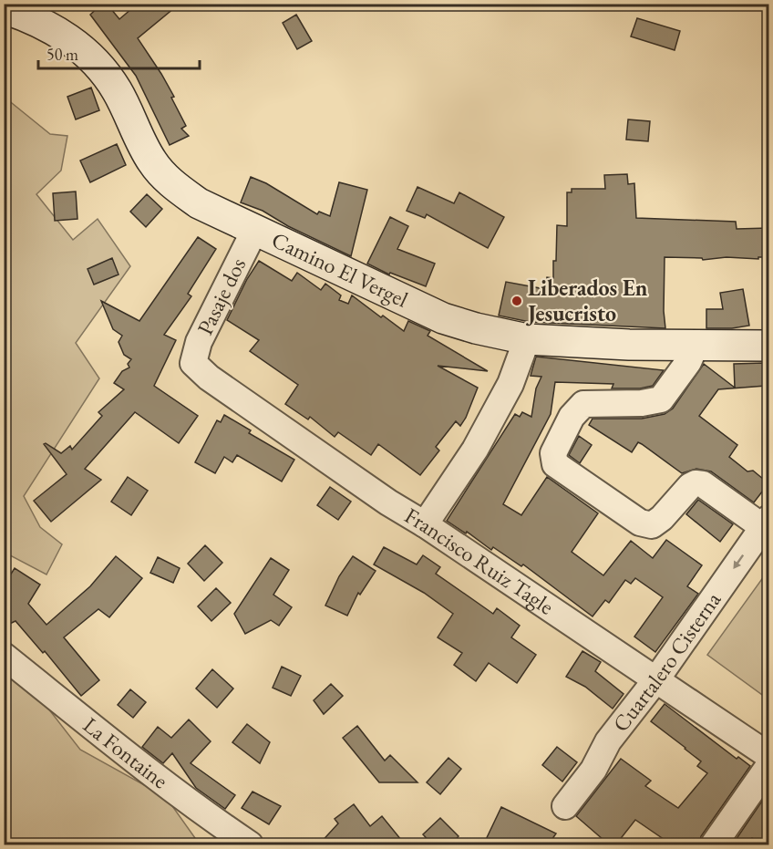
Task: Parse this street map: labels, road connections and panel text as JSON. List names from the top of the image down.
{
  "streets": {
    "street": [
      "Camino El Vergel",
      "Pasaje dos",
      "Francisco Ruiz Tagle",
      "Cuartalero Cisterna",
      "La Fontaine"
    ]
  },
  "crossings": [
    ["Camino El Vergel", "Pasaje dos"],
    ["Pasaje dos", "Francisco Ruiz Tagle"],
    ["Francisco Ruiz Tagle", "Cuartalero Cisterna"]
  ],
  "one_way": ["Cuartalero Cisterna"],
  "places": ["Liberados En Jesucristo"],
  "scale_bar": "50 m"
}
